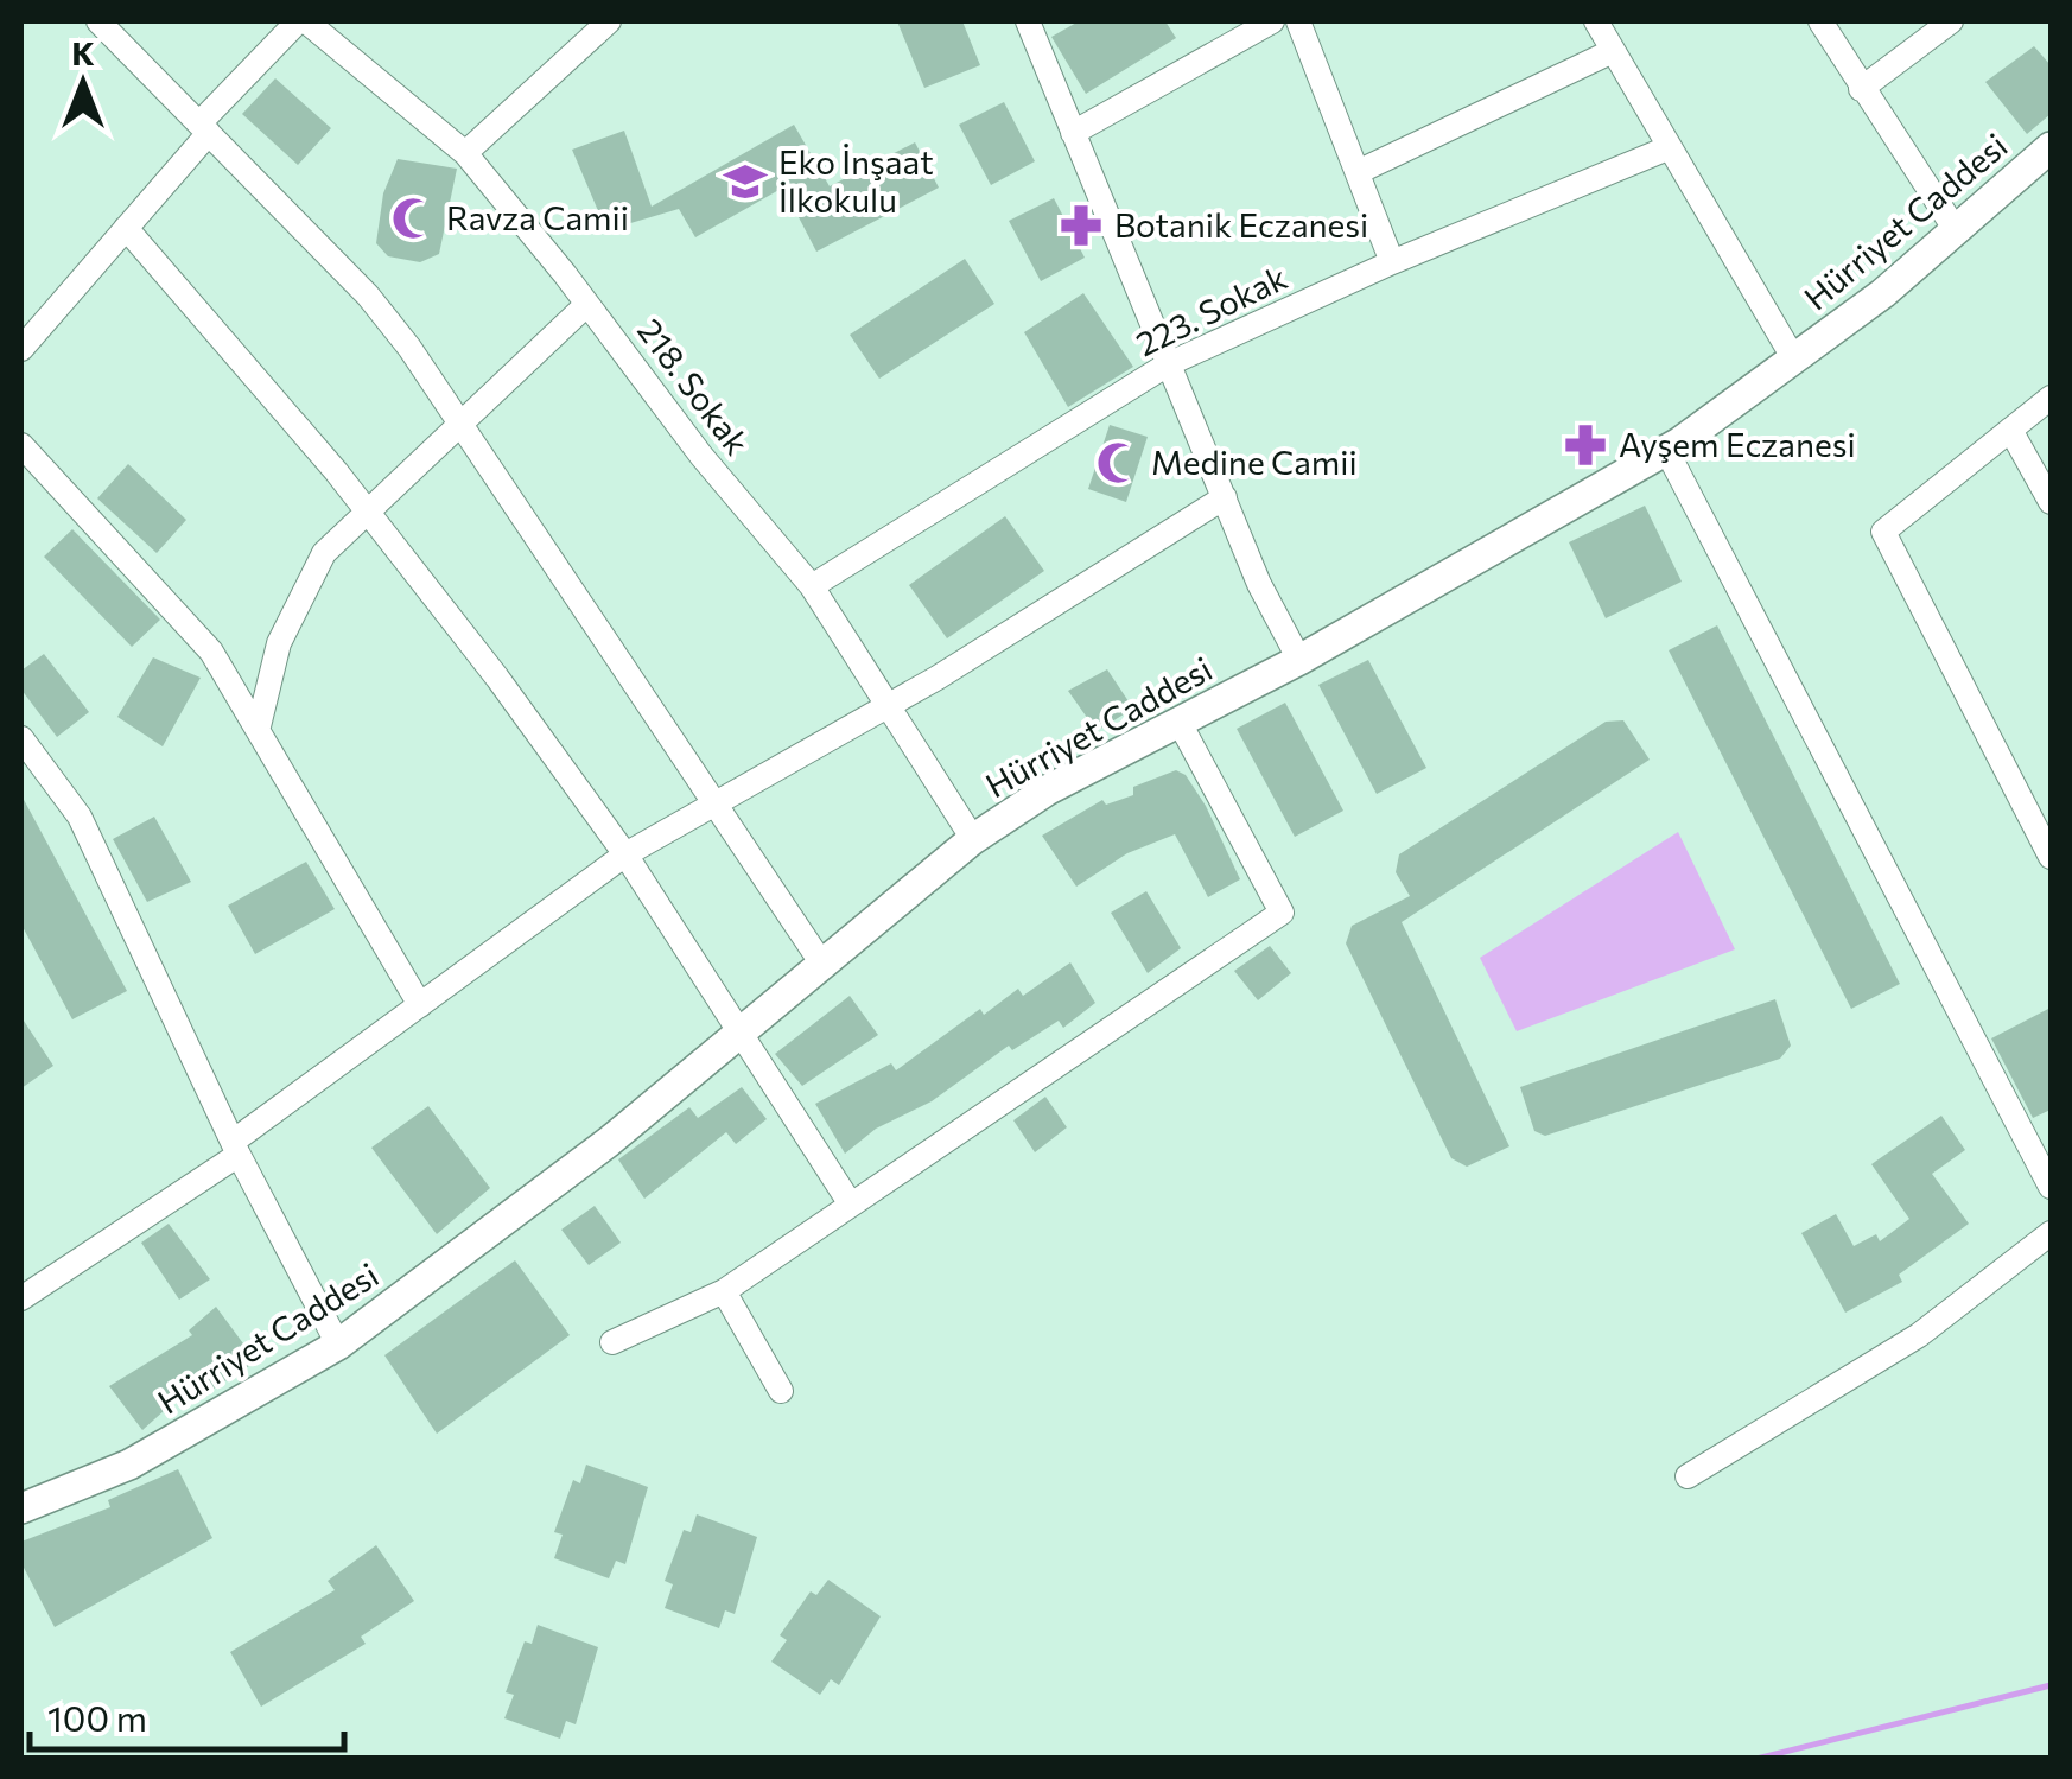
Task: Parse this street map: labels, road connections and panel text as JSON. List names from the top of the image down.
{
  "streets": {
    "street": ["Hürriyet Caddesi", "223. Sokak", "218. Sokak"]
  },
  "crossings": [
    ["Hürriyet Caddesi", "218. Sokak"],
    ["223. Sokak", "218. Sokak"]
  ],
  "places": {
    "school or university": ["Eko İnşaat İlkokulu"],
    "mosque": ["Ravza Camii", "Medine Camii"],
    "pharmacy": ["Botanik Eczanesi", "Ayşem Eczanesi"]
  },
  "scale_bar": "100 m",
  "north": "top"
}
